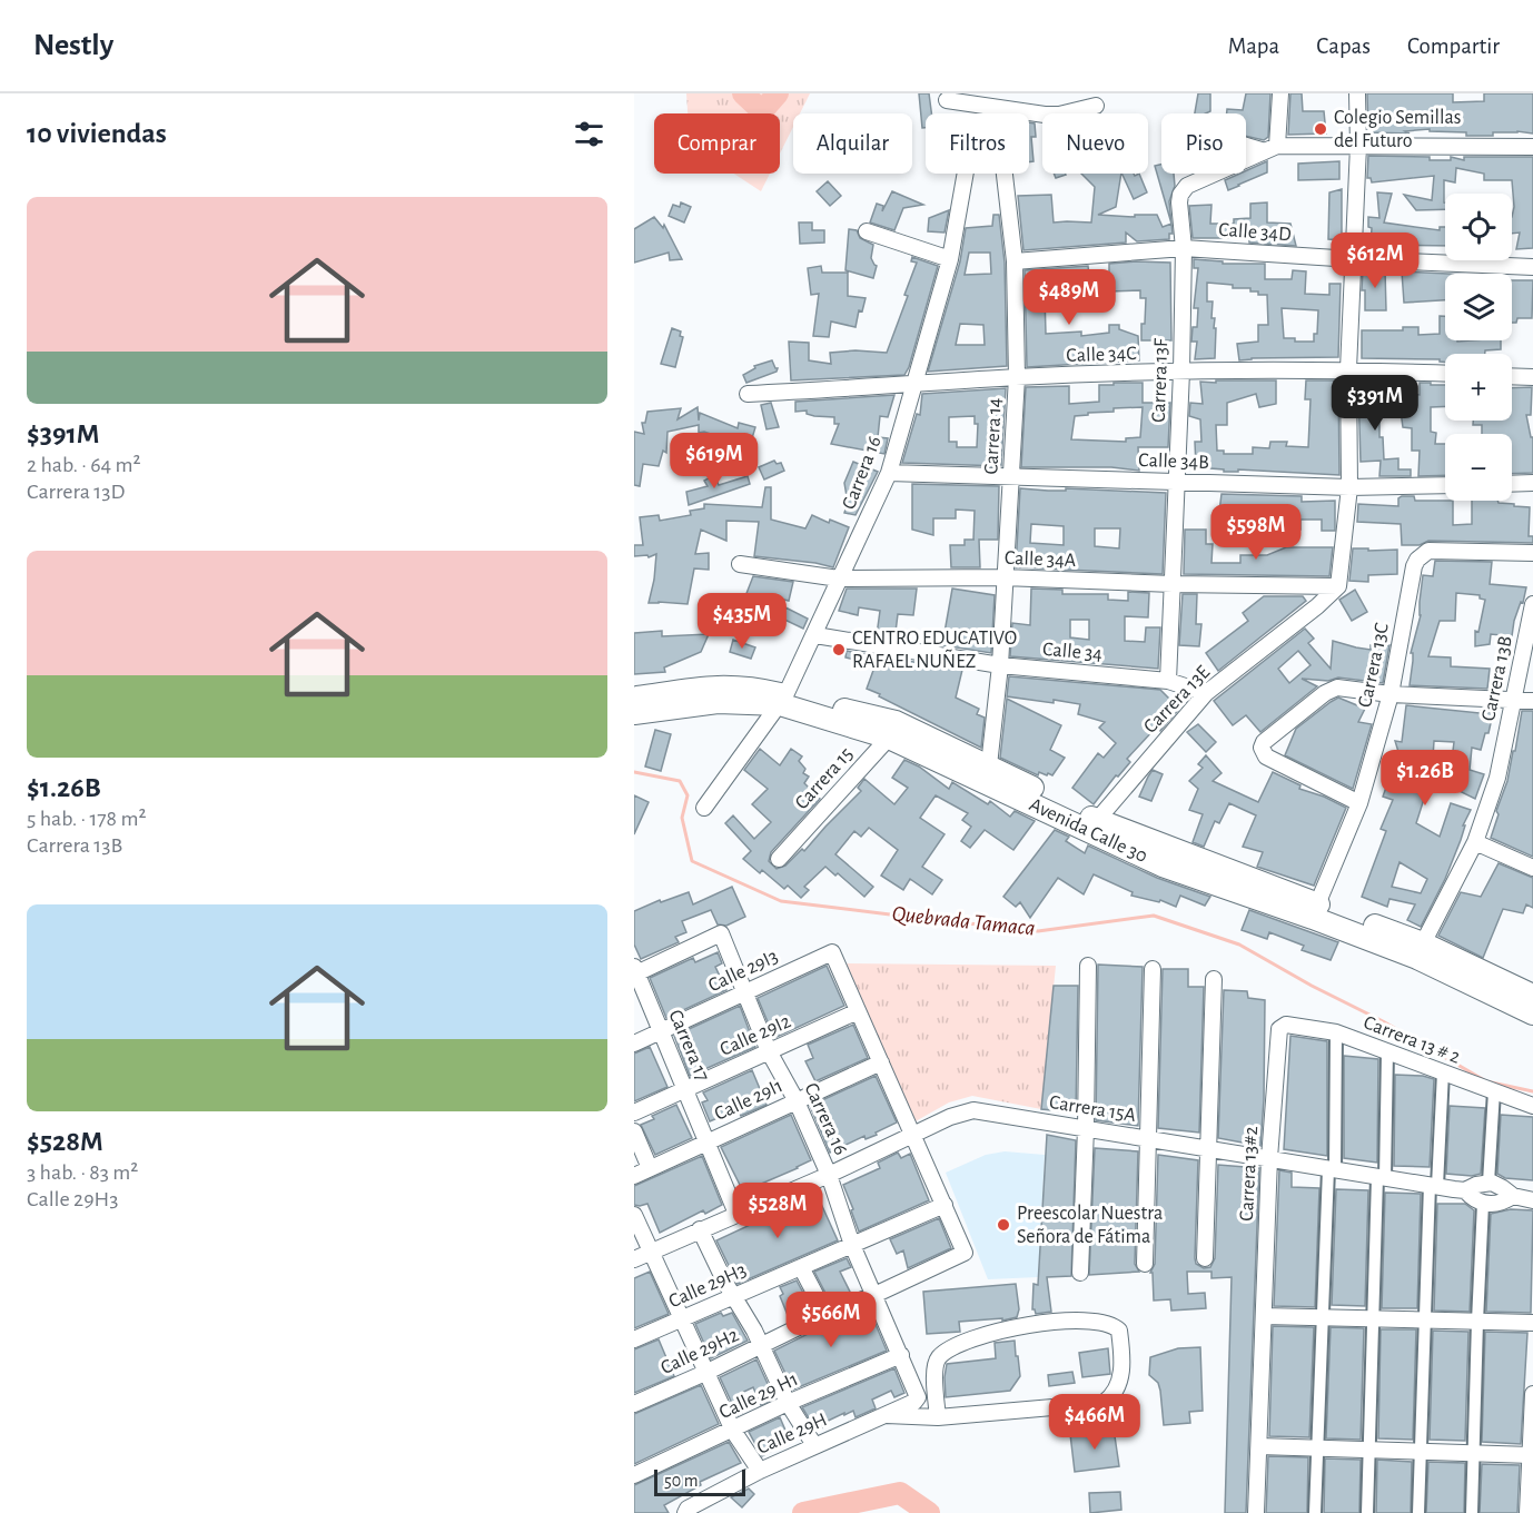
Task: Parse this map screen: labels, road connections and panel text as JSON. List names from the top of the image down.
{
  "streets": {
    "main road": ["Avenida Calle 30"],
    "street": [
      "Calle 34D",
      "Calle 34C",
      "Carrera 13F",
      "Carrera 14",
      "Calle 34B",
      "Carrera 16",
      "Calle 34A",
      "Calle 34",
      "Carrera 13C",
      "Carrera 13B",
      "Carrera 13E",
      "Carrera 15",
      "Calle 29I3",
      "Calle 29I2",
      "Carrera 13 # 2",
      "Carrera 17",
      "Calle 29I1",
      "Carrera 15A",
      "Carrera 13#2",
      "Calle 29H3",
      "Calle 29H2",
      "Calle 29 H1",
      "Calle 29H"
    ]
  },
  "crossings": [
    ["Calle 34D", "Carrera 13F"],
    ["Calle 34D", "Carrera 14"],
    ["Calle 34C", "Carrera 13F"],
    ["Calle 34C", "Carrera 14"],
    ["Calle 34C", "Carrera 16"],
    ["Carrera 13F", "Calle 34B"],
    ["Carrera 13F", "Calle 34A"],
    ["Carrera 13F", "Calle 34"],
    ["Carrera 14", "Calle 34B"],
    ["Carrera 14", "Calle 34A"],
    ["Carrera 14", "Calle 34"],
    ["Carrera 14", "Avenida Calle 30"],
    ["Calle 34B", "Carrera 16"],
    ["Carrera 16", "Calle 34A"],
    ["Carrera 16", "Calle 34"],
    ["Carrera 16", "Avenida Calle 30"],
    ["Carrera 16", "Calle 29I3"],
    ["Carrera 16", "Calle 29I2"],
    ["Carrera 16", "Carrera 17"],
    ["Carrera 16", "Calle 29I1"],
    ["Carrera 16", "Carrera 15A"],
    ["Carrera 16", "Calle 29H3"],
    ["Carrera 16", "Calle 29H2"],
    ["Carrera 16", "Calle 29 H1"],
    ["Carrera 16", "Calle 29H"],
    ["Calle 34A", "Carrera 13E"],
    ["Calle 34", "Carrera 13E"],
    ["Carrera 13C", "Avenida Calle 30"],
    ["Carrera 13B", "Avenida Calle 30"],
    ["Carrera 13E", "Avenida Calle 30"],
    ["Carrera 15", "Avenida Calle 30"],
    ["Calle 29I3", "Calle 29I2"],
    ["Calle 29I3", "Carrera 17"],
    ["Calle 29I2", "Carrera 17"],
    ["Carrera 13 # 2", "Carrera 13#2"],
    ["Carrera 17", "Calle 29I1"],
    ["Carrera 17", "Carrera 15A"],
    ["Carrera 15A", "Carrera 13#2"],
    ["Calle 29H3", "Calle 29H2"]
  ],
  "water": ["Quebrada Tamaca"],
  "places": ["Colegio Semillas del Futuro", "CENTRO EDUCATIVO RAFAEL NUÑEZ", "Preescolar Nuestra Señora de Fátima"],
  "scale_bar": "50 m",
  "page": {
    "header": "Nestly",
    "nav": ["Mapa", "Capas", "Compartir"],
    "heading": "10 viviendas",
    "chip": [
      "Comprar",
      "Alquilar",
      "Filtros",
      "Nuevo",
      "Piso"
    ],
    "list": [
      {
        "name": "$391M",
        "note": "2 hab. · 64 m² · Carrera 13D"
      },
      {
        "name": "$1.26B",
        "note": "5 hab. · 178 m² · Carrera 13B"
      },
      {
        "name": "$528M",
        "note": "3 hab. · 83 m² · Calle 29H3"
      }
    ],
    "map_buttons": ["+", "−"],
    "price": [
      "$612M",
      "$489M",
      "$391M",
      "$619M",
      "$598M",
      "$435M",
      "$1.26B",
      "$528M",
      "$566M",
      "$466M"
    ],
    "scale": "50 m"
  }
}
